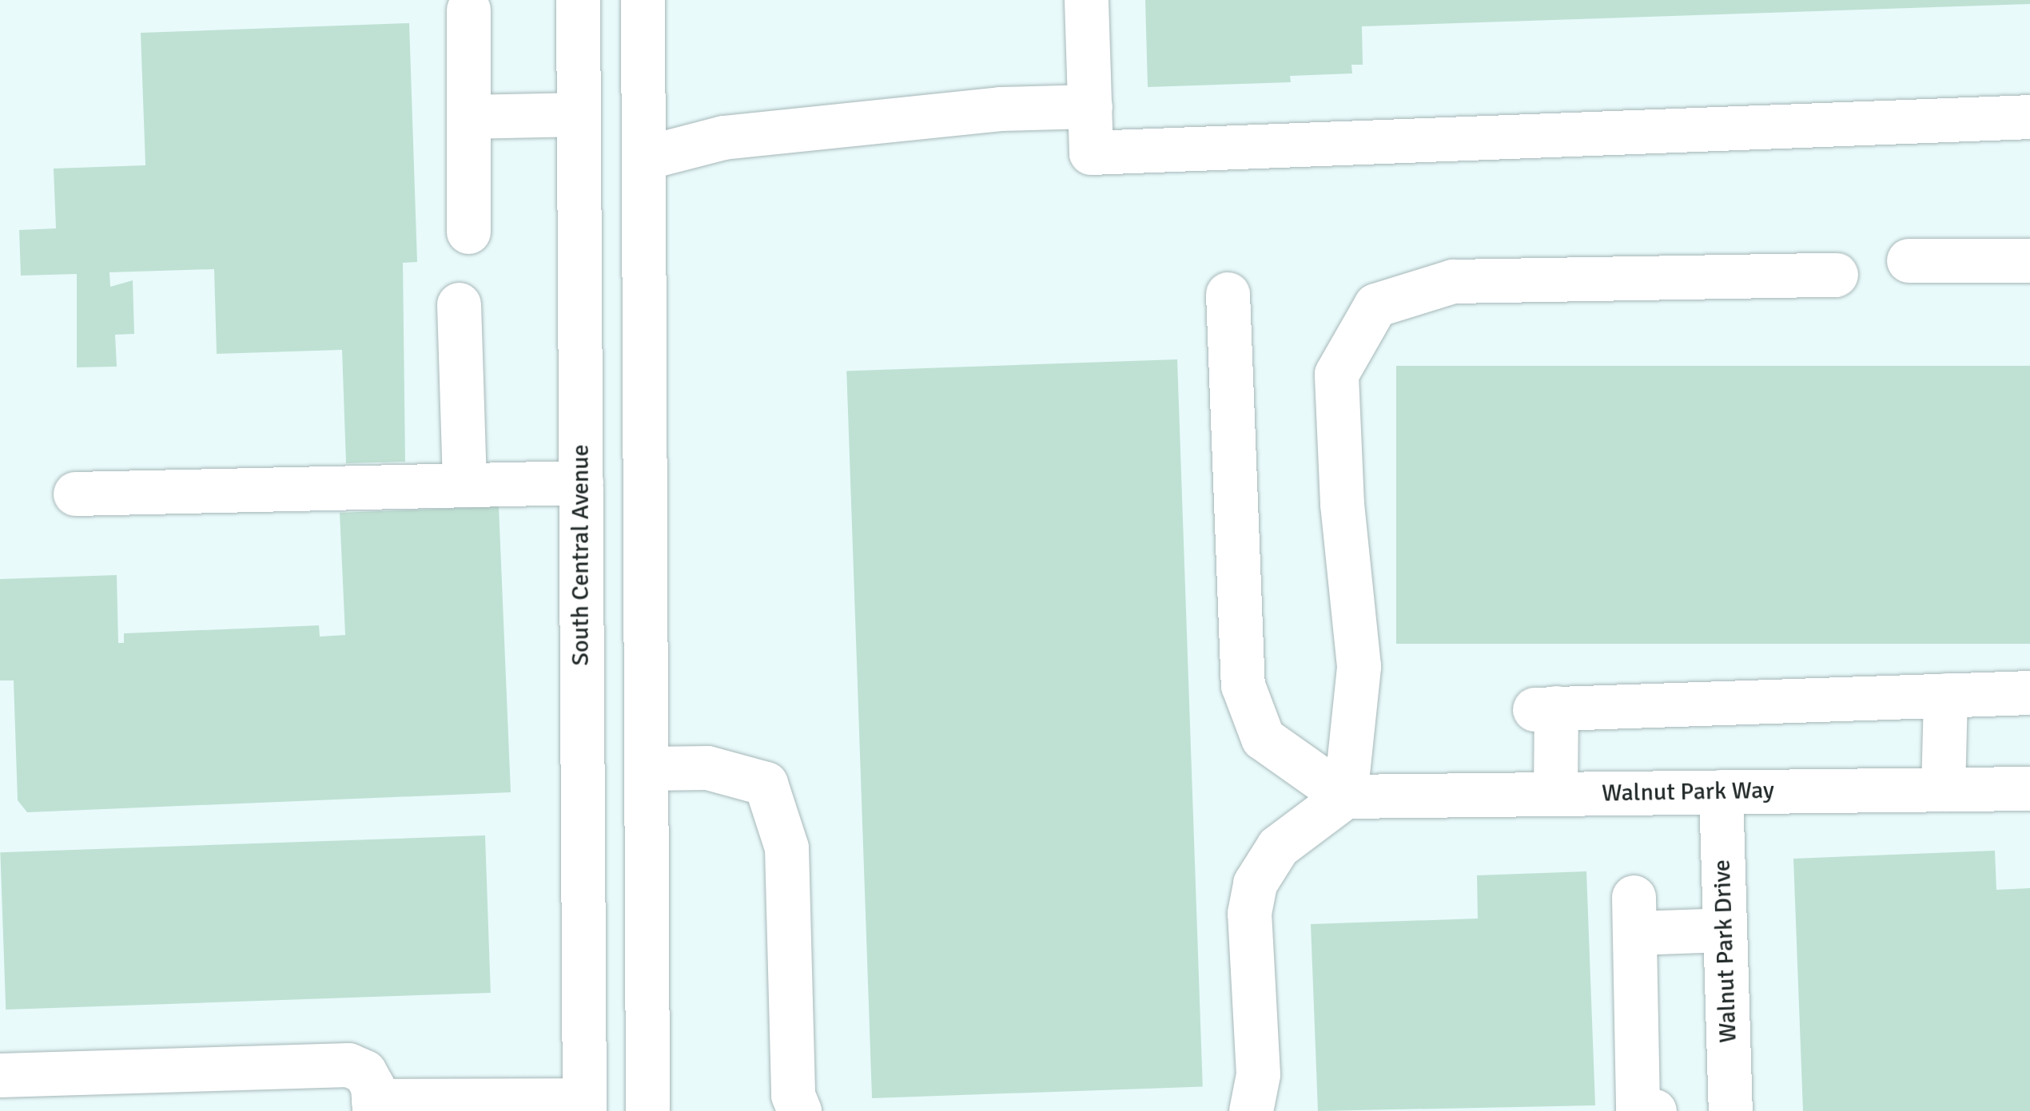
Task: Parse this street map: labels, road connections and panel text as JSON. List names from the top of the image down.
{
  "streets": {
    "main road": ["South Central Avenue", "Walnut Park Way", "Walnut Park Drive"]
  },
  "crossings": [
    ["Walnut Park Way", "Walnut Park Drive"]
  ]
}
